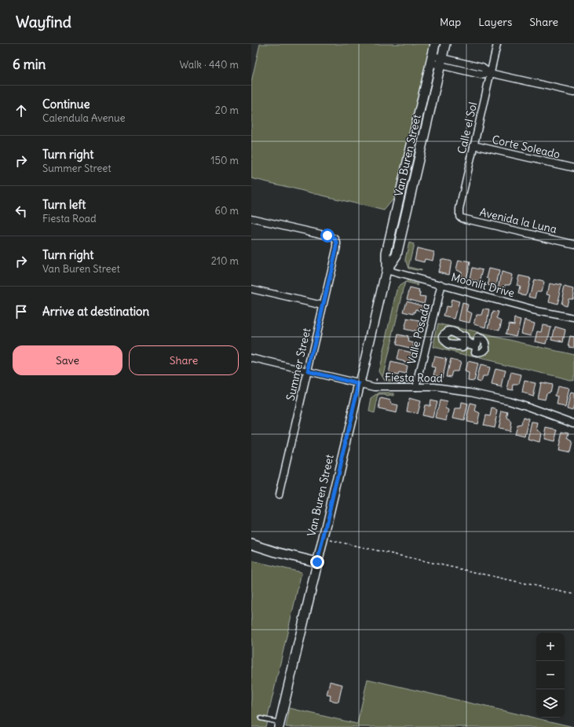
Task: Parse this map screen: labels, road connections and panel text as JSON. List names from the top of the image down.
{
  "streets": {
    "street": [
      "Calle el Sol",
      "Corte Soleado",
      "Van Buren Street",
      "Avenida la Luna",
      "Moonlit Drive",
      "Valle Posada",
      "Summer Street",
      "Fiesta Road"
    ]
  },
  "crossings": [
    ["Calle el Sol", "Corte Soleado"],
    ["Calle el Sol", "Avenida la Luna"],
    ["Van Buren Street", "Moonlit Drive"],
    ["Van Buren Street", "Fiesta Road"],
    ["Moonlit Drive", "Valle Posada"],
    ["Valle Posada", "Fiesta Road"],
    ["Summer Street", "Fiesta Road"]
  ],
  "page": {
    "header": "Wayfind",
    "nav": ["Map", "Layers", "Share"],
    "heading": ["6 min", "Walk · 440 m"],
    "list": [
      ["Continue", "Calendula Avenue", "20 m"],
      ["Turn right", "Summer Street", "150 m"],
      ["Turn left", "Fiesta Road", "60 m"],
      ["Turn right", "Van Buren Street", "210 m"],
      "Arrive at destination"
    ],
    "buttons": ["Save", "Share"],
    "map_buttons": ["+", "−"]
  }
}
